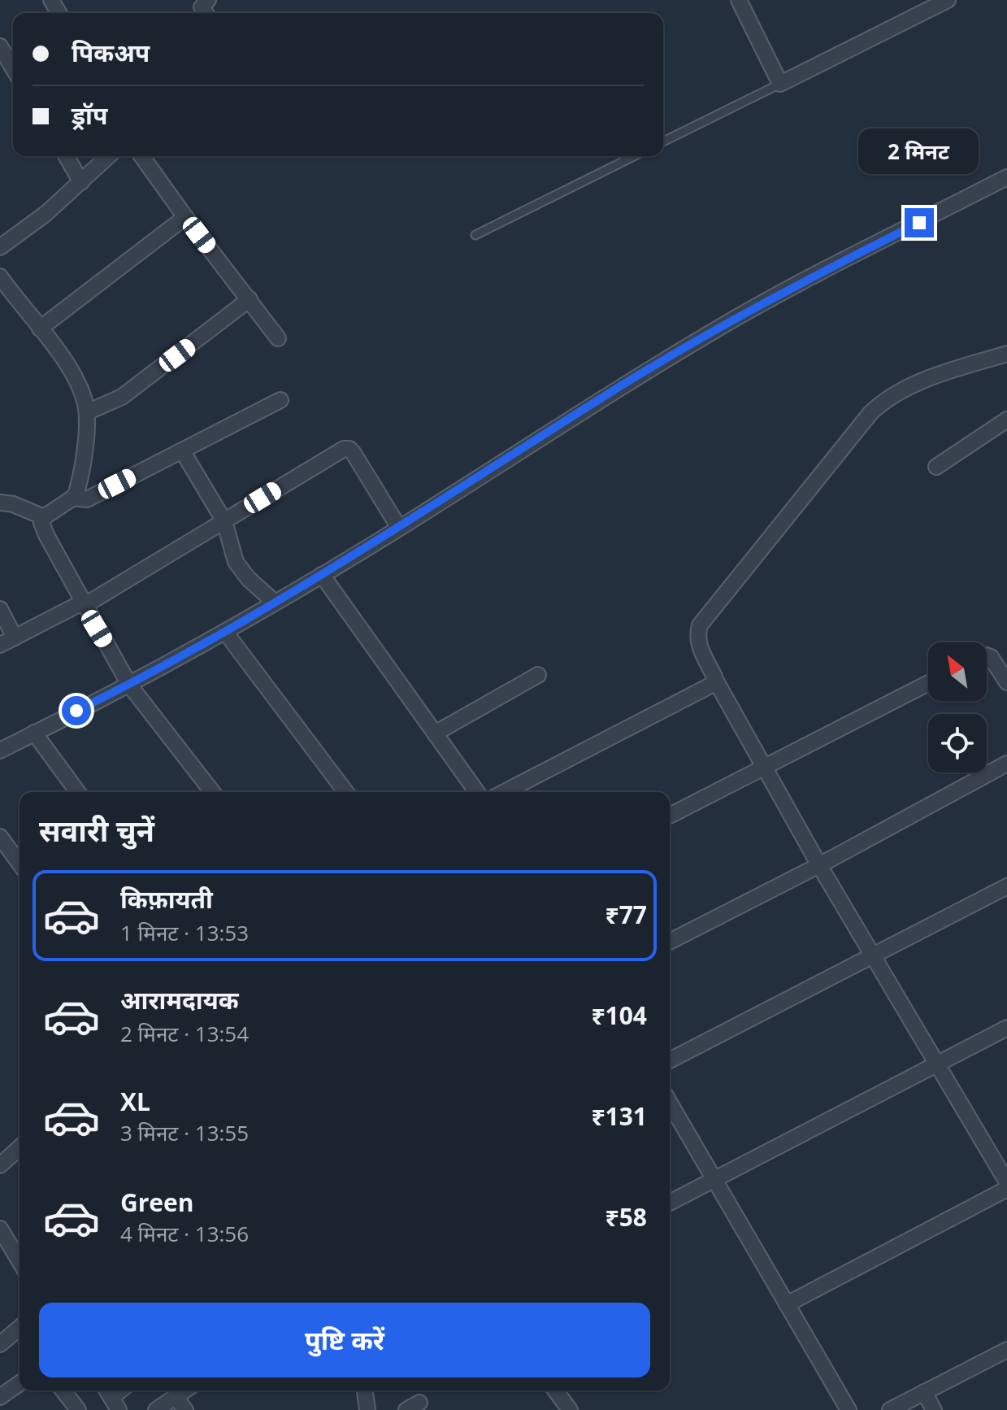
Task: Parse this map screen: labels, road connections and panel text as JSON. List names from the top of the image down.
{
  "north": "top left",
  "page": {
    "banner": ["पिकअप", "ड्रॉप"],
    "bubble": "2 मिनट",
    "heading": "सवारी चुनें",
    "list": [
      {
        "name": "किफ़ायती",
        "note": "1 मिनट · 13:53",
        "value": "₹77"
      },
      {
        "name": "आरामदायक",
        "note": "2 मिनट · 13:54",
        "value": "₹104"
      },
      {
        "name": "XL",
        "note": "3 मिनट · 13:55",
        "value": "₹131"
      },
      {
        "name": "Green",
        "note": "4 मिनट · 13:56",
        "value": "₹58"
      }
    ],
    "buttons": "पुष्टि करें"
  }
}
